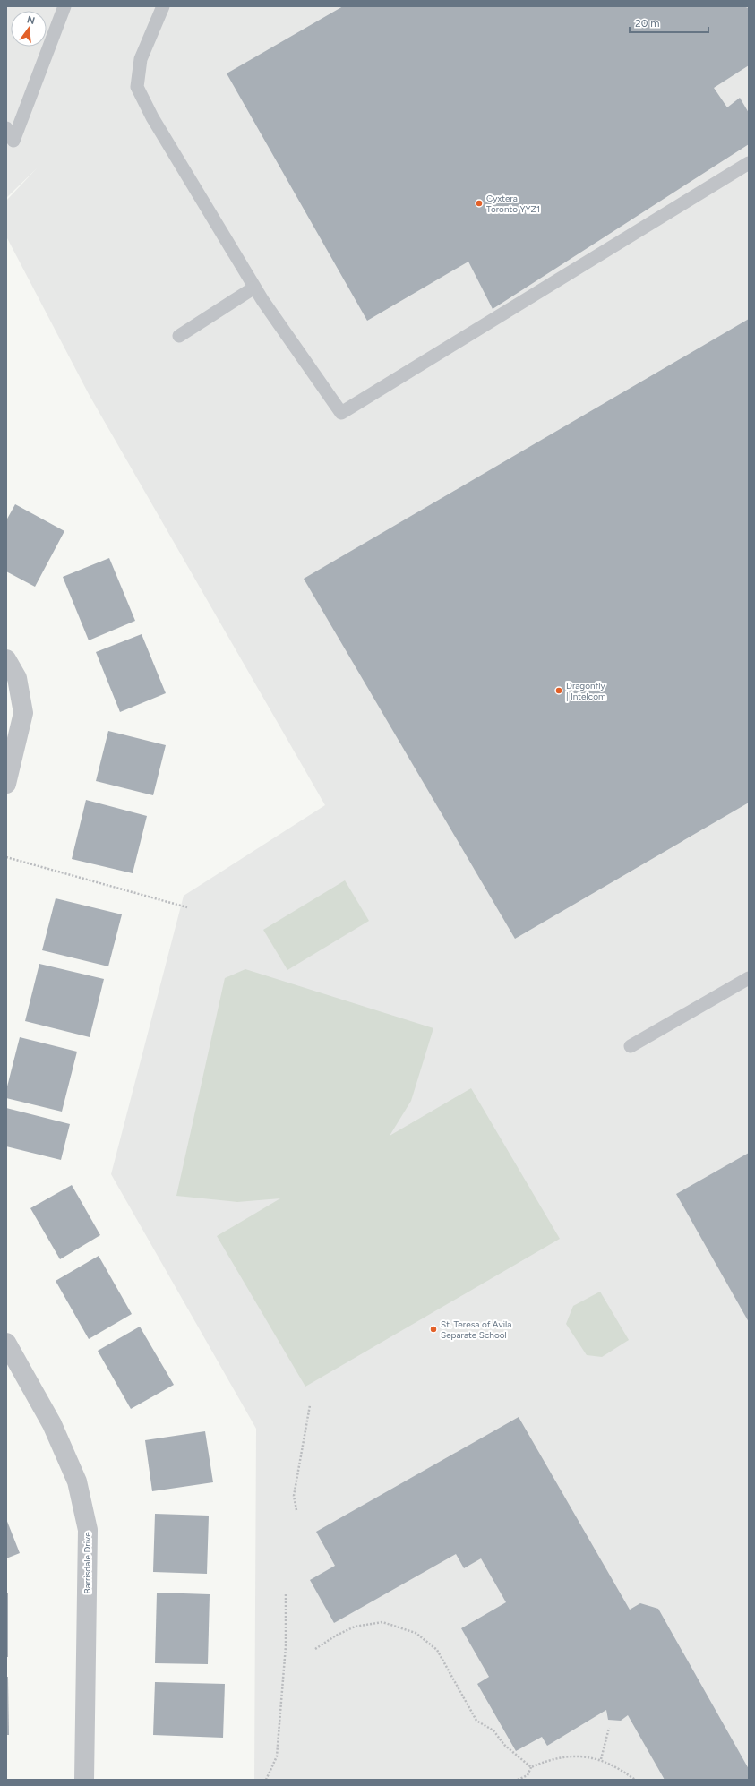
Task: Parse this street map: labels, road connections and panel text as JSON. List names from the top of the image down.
{
  "streets": {
    "street": ["Barrisdale Drive"]
  },
  "places": ["Cyxtera Toronto YYZ1", "Dragonfly | Intelcom", "St. Teresa of Avila Separate School"],
  "scale_bar": "20 m",
  "north": "top"
}
